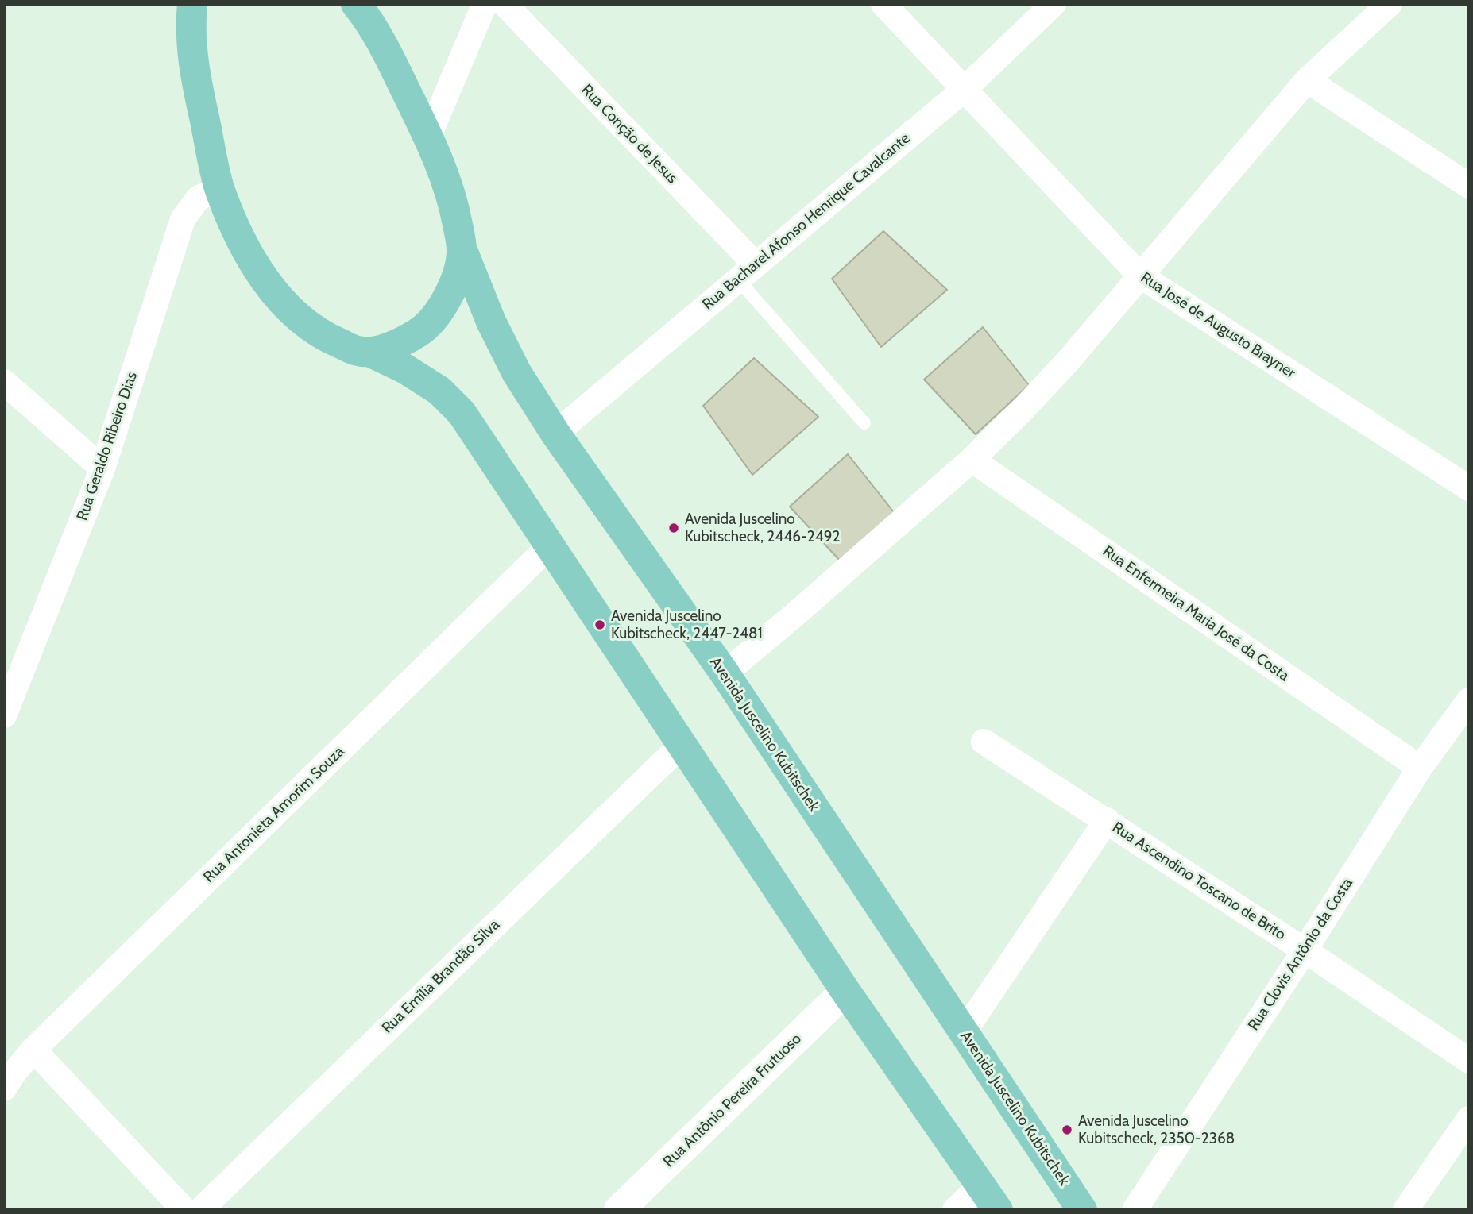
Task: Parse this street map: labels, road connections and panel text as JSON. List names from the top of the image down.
{
  "streets": {
    "main road": ["Avenida Juscelino Kubitschek"],
    "street": [
      "Rua Conção de Jesus",
      "Rua Bacharel Afonso Henrique Cavalcante",
      "Rua José de Augusto Brayner",
      "Rua Geraldo Ribeiro Dias",
      "Rua Enfermeira Maria José da Costa",
      "Rua Antonieta Amorim Souza",
      "Rua Ascendino Toscano de Brito",
      "Rua Clovis Antônio da Costa",
      "Rua Emília Brandão Silva",
      "Rua Antônio Pereira Frutuoso"
    ]
  },
  "crossings": [
    ["Rua Conção de Jesus", "Rua Bacharel Afonso Henrique Cavalcante"],
    ["Rua Bacharel Afonso Henrique Cavalcante", "Rua José de Augusto Brayner"],
    ["Rua Bacharel Afonso Henrique Cavalcante", "Avenida Juscelino Kubitschek"],
    ["Rua Enfermeira Maria José da Costa", "Rua Clovis Antônio da Costa"],
    ["Rua Ascendino Toscano de Brito", "Rua Clovis Antônio da Costa"]
  ],
  "places": ["Avenida Juscelino Kubitscheck, 2446-2492", "Avenida Juscelino Kubitscheck, 2447-2481", "Avenida Juscelino Kubitscheck, 2350-2368"]
}
